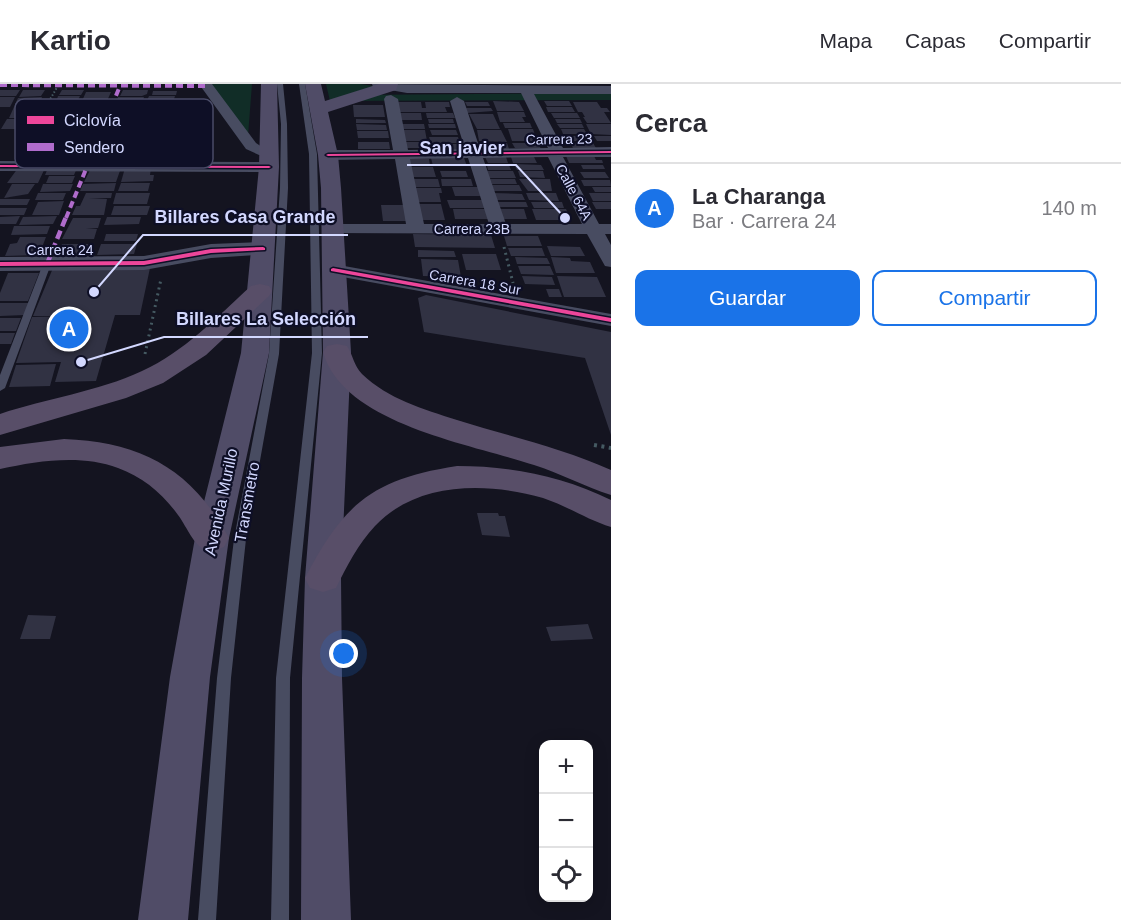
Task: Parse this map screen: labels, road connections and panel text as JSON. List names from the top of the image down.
{
  "streets": {
    "main road": ["Avenida Murillo"],
    "street": [
      "Carrera 23",
      "Calle 64A",
      "Carrera 23B",
      "Carrera 24",
      "Carrera 18 Sur"
    ],
    "lane": ["Transmetro"]
  },
  "crossings": [
    ["Carrera 23", "Calle 64A"],
    ["Calle 64A", "Carrera 23B"],
    ["Carrera 24", "Avenida Murillo"],
    ["Avenida Murillo", "Transmetro"]
  ],
  "places": ["San javier", "Billares Casa Grande", "Billares La Selección"],
  "legend": ["Ciclovía", "Sendero"],
  "page": {
    "header": "Kartio",
    "nav": ["Mapa", "Capas", "Compartir"],
    "heading": "Cerca",
    "list": [
      {
        "mark": "A",
        "name": "La Charanga",
        "note": "Bar · Carrera 24",
        "value": "140 m"
      }
    ],
    "buttons": ["Guardar", "Compartir"],
    "pins": "A",
    "map_buttons": ["+", "−"]
  }
}
